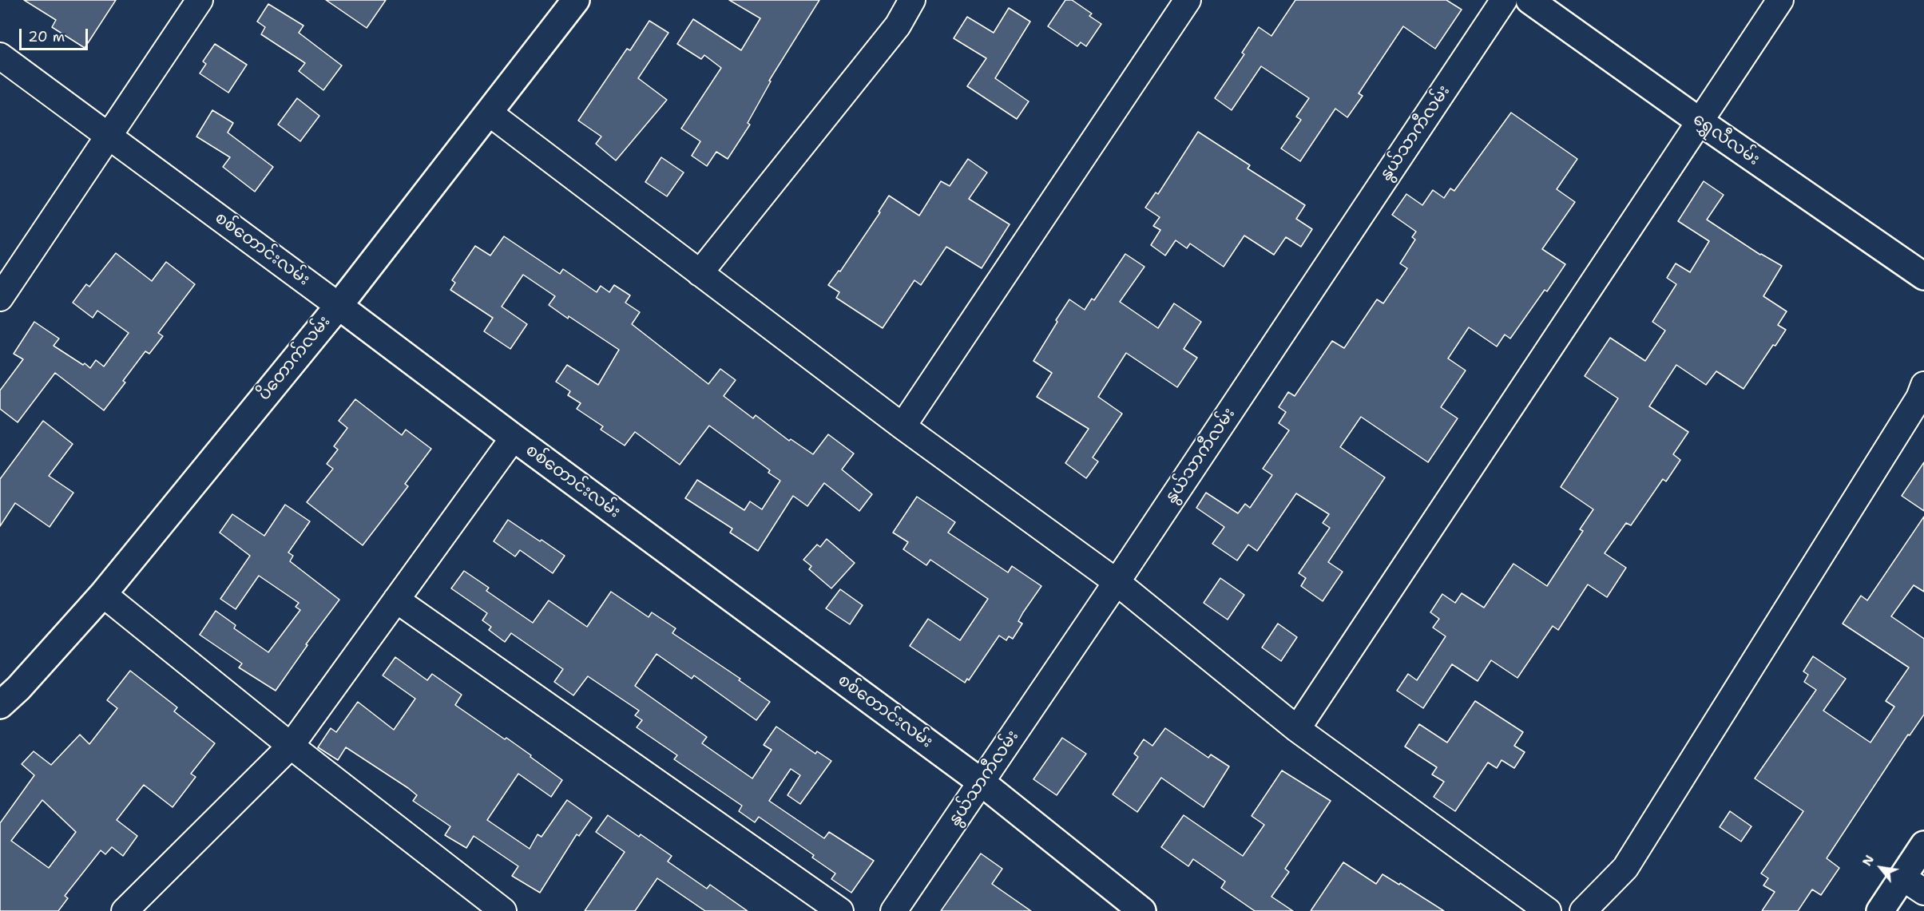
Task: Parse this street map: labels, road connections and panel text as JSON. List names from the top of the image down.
{
  "streets": {
    "street": [
      "နွယ်သာကီလမ်း",
      "ရွှေလီလမ်း",
      "စစ်တောင်းလမ်း",
      "ပိတောက်လမ်း"
    ]
  },
  "crossings": [
    ["နွယ်သာကီလမ်း", "စစ်တောင်းလမ်း"],
    ["စစ်တောင်းလမ်း", "ပိတောက်လမ်း"]
  ],
  "scale_bar": "20 m",
  "north": "top left"
}
